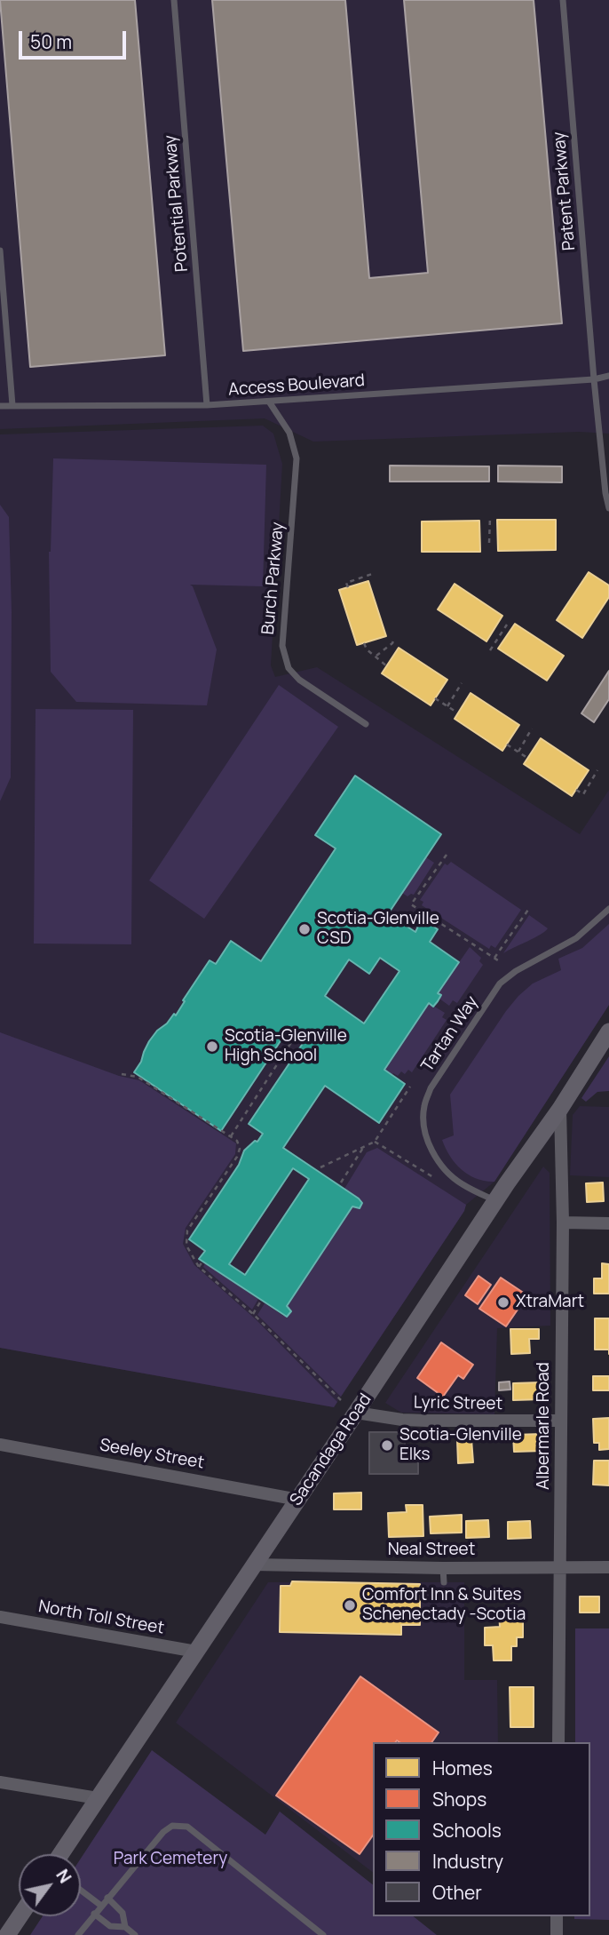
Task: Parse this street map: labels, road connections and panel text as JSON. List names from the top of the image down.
{
  "streets": {
    "main road": ["Sacandaga Road"],
    "street": [
      "Lyric Street",
      "Albermarle Road",
      "Seeley Street",
      "Neal Street",
      "North Toll Street"
    ],
    "lane": [
      "Patent Parkway",
      "Potential Parkway",
      "Access Boulevard",
      "Burch Parkway",
      "Tartan Way"
    ]
  },
  "crossings": [
    ["Patent Parkway", "Access Boulevard"],
    ["Potential Parkway", "Access Boulevard"],
    ["Access Boulevard", "Burch Parkway"],
    ["Tartan Way", "Sacandaga Road"],
    ["Lyric Street", "Albermarle Road"],
    ["Lyric Street", "Sacandaga Road"],
    ["Albermarle Road", "Sacandaga Road"],
    ["Albermarle Road", "Neal Street"],
    ["Sacandaga Road", "Seeley Street"],
    ["Sacandaga Road", "Neal Street"],
    ["Sacandaga Road", "North Toll Street"]
  ],
  "parks": ["Park Cemetery"],
  "places": [
    "Scotia-Glenville CSD",
    "Scotia-Glenville High School",
    "XtraMart",
    "Scotia-Glenville Elks",
    "Comfort Inn & Suites Schenectady -Scotia"
  ],
  "legend": [
    "Homes",
    "Shops",
    "Schools",
    "Industry",
    "Other"
  ],
  "scale_bar": "50 m",
  "north": "top right"
}
